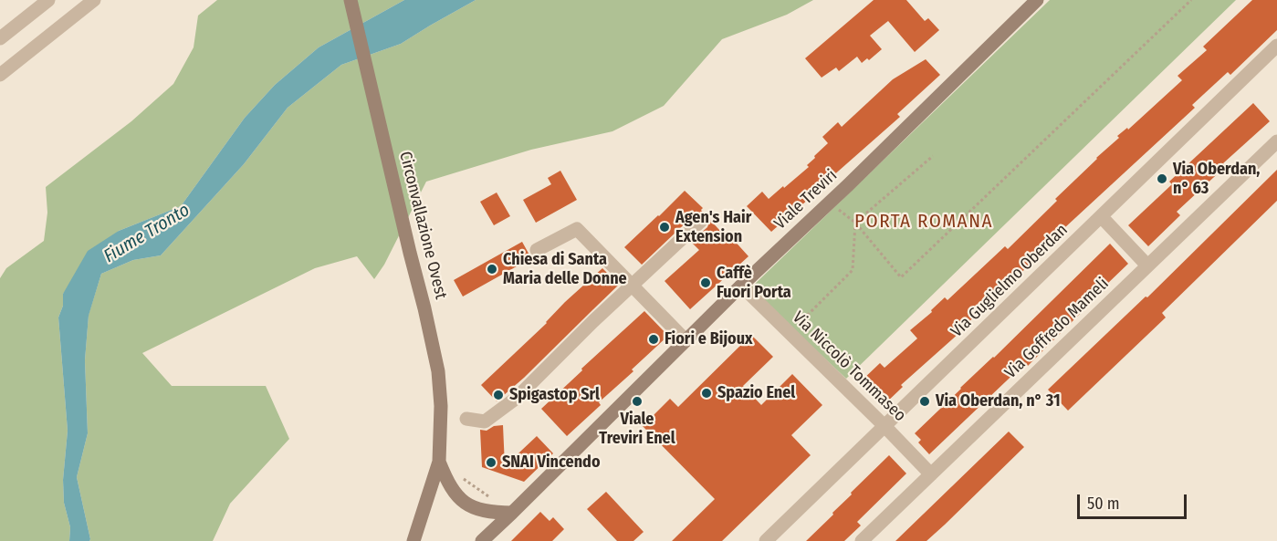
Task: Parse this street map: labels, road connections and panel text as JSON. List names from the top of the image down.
{
  "streets": {
    "street": [
      "Viale Treviri",
      "Circonvallazione Ovest",
      "Via Guglielmo Oberdan",
      "Via Goffredo Mameli",
      "Via Niccolò Tommaseo"
    ]
  },
  "crossings": [
    ["Viale Treviri", "Circonvallazione Ovest"],
    ["Viale Treviri", "Via Niccolò Tommaseo"],
    ["Via Guglielmo Oberdan", "Via Niccolò Tommaseo"],
    ["Via Goffredo Mameli", "Via Niccolò Tommaseo"]
  ],
  "districts": ["PORTA ROMANA"],
  "water": ["Fiume Tronto"],
  "places": [
    "Via Oberdan, n° 63",
    "Agen's Hair Extension",
    "Chiesa di Santa Maria delle Donne",
    "Caffè Fuori Porta",
    "Fiori e Bijoux",
    "Spazio Enel",
    "Spigastop Srl",
    "Viale Treviri Enel",
    "Via Oberdan, n° 31",
    "SNAI Vincendo"
  ],
  "scale_bar": "50 m"
}
